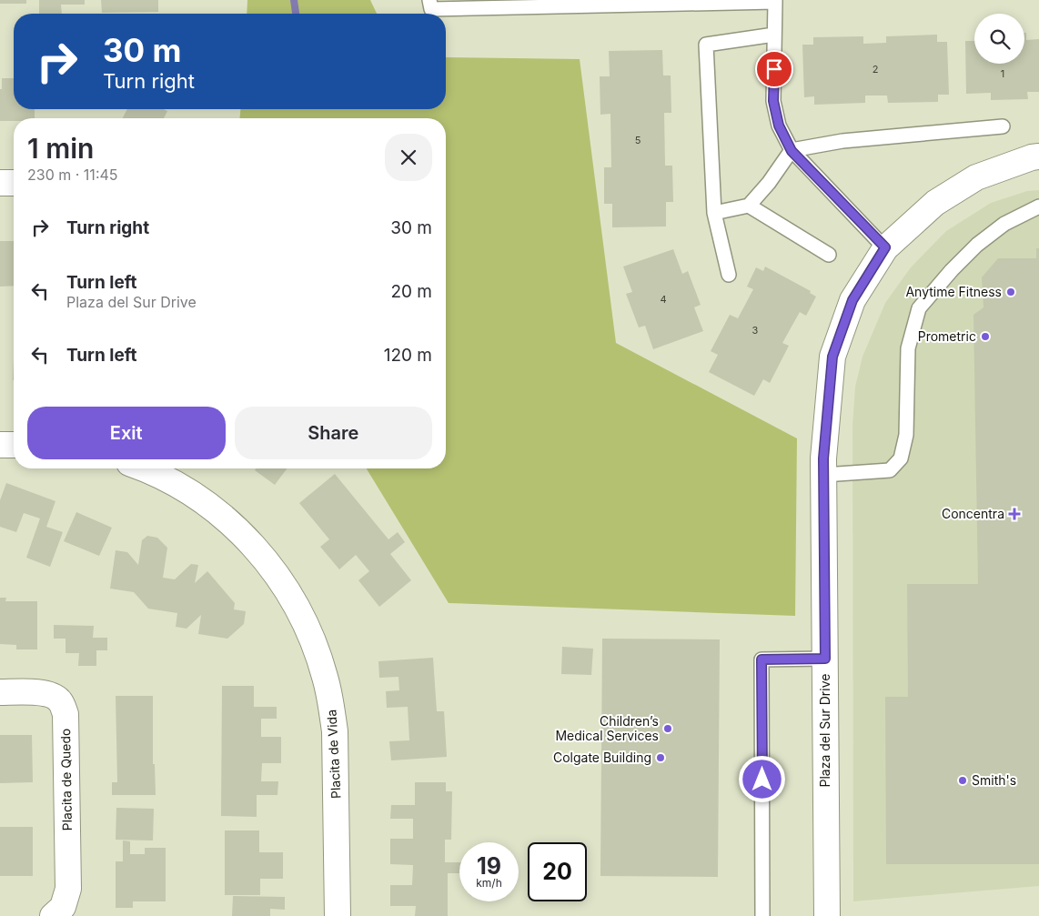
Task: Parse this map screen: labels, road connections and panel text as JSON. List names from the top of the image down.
{
  "streets": {
    "street": ["Plaza del Sur Drive", "Placita de Vida", "Placita de Quedo"]
  },
  "places": {
    "other": [
      "Anytime Fitness",
      "Prometric",
      "Children’s Medical Services",
      "Colgate Building",
      "Smith's"
    ],
    "health": ["Concentra"]
  },
  "house_numbers": [
    "2",
    "1",
    "5",
    "4",
    "3"
  ],
  "page": {
    "turn": ["30 m", "Turn right"],
    "heading": ["1 min", "230 m · 11:45"],
    "list": [
      {
        "name": "Turn right",
        "value": "30 m"
      },
      {
        "name": "Turn left",
        "note": "Plaza del Sur Drive",
        "value": "20 m"
      },
      {
        "name": "Turn left",
        "value": "120 m"
      }
    ],
    "buttons": ["Exit", "Share"],
    "speed": "19 km/h",
    "limit": "20"
  }
}
